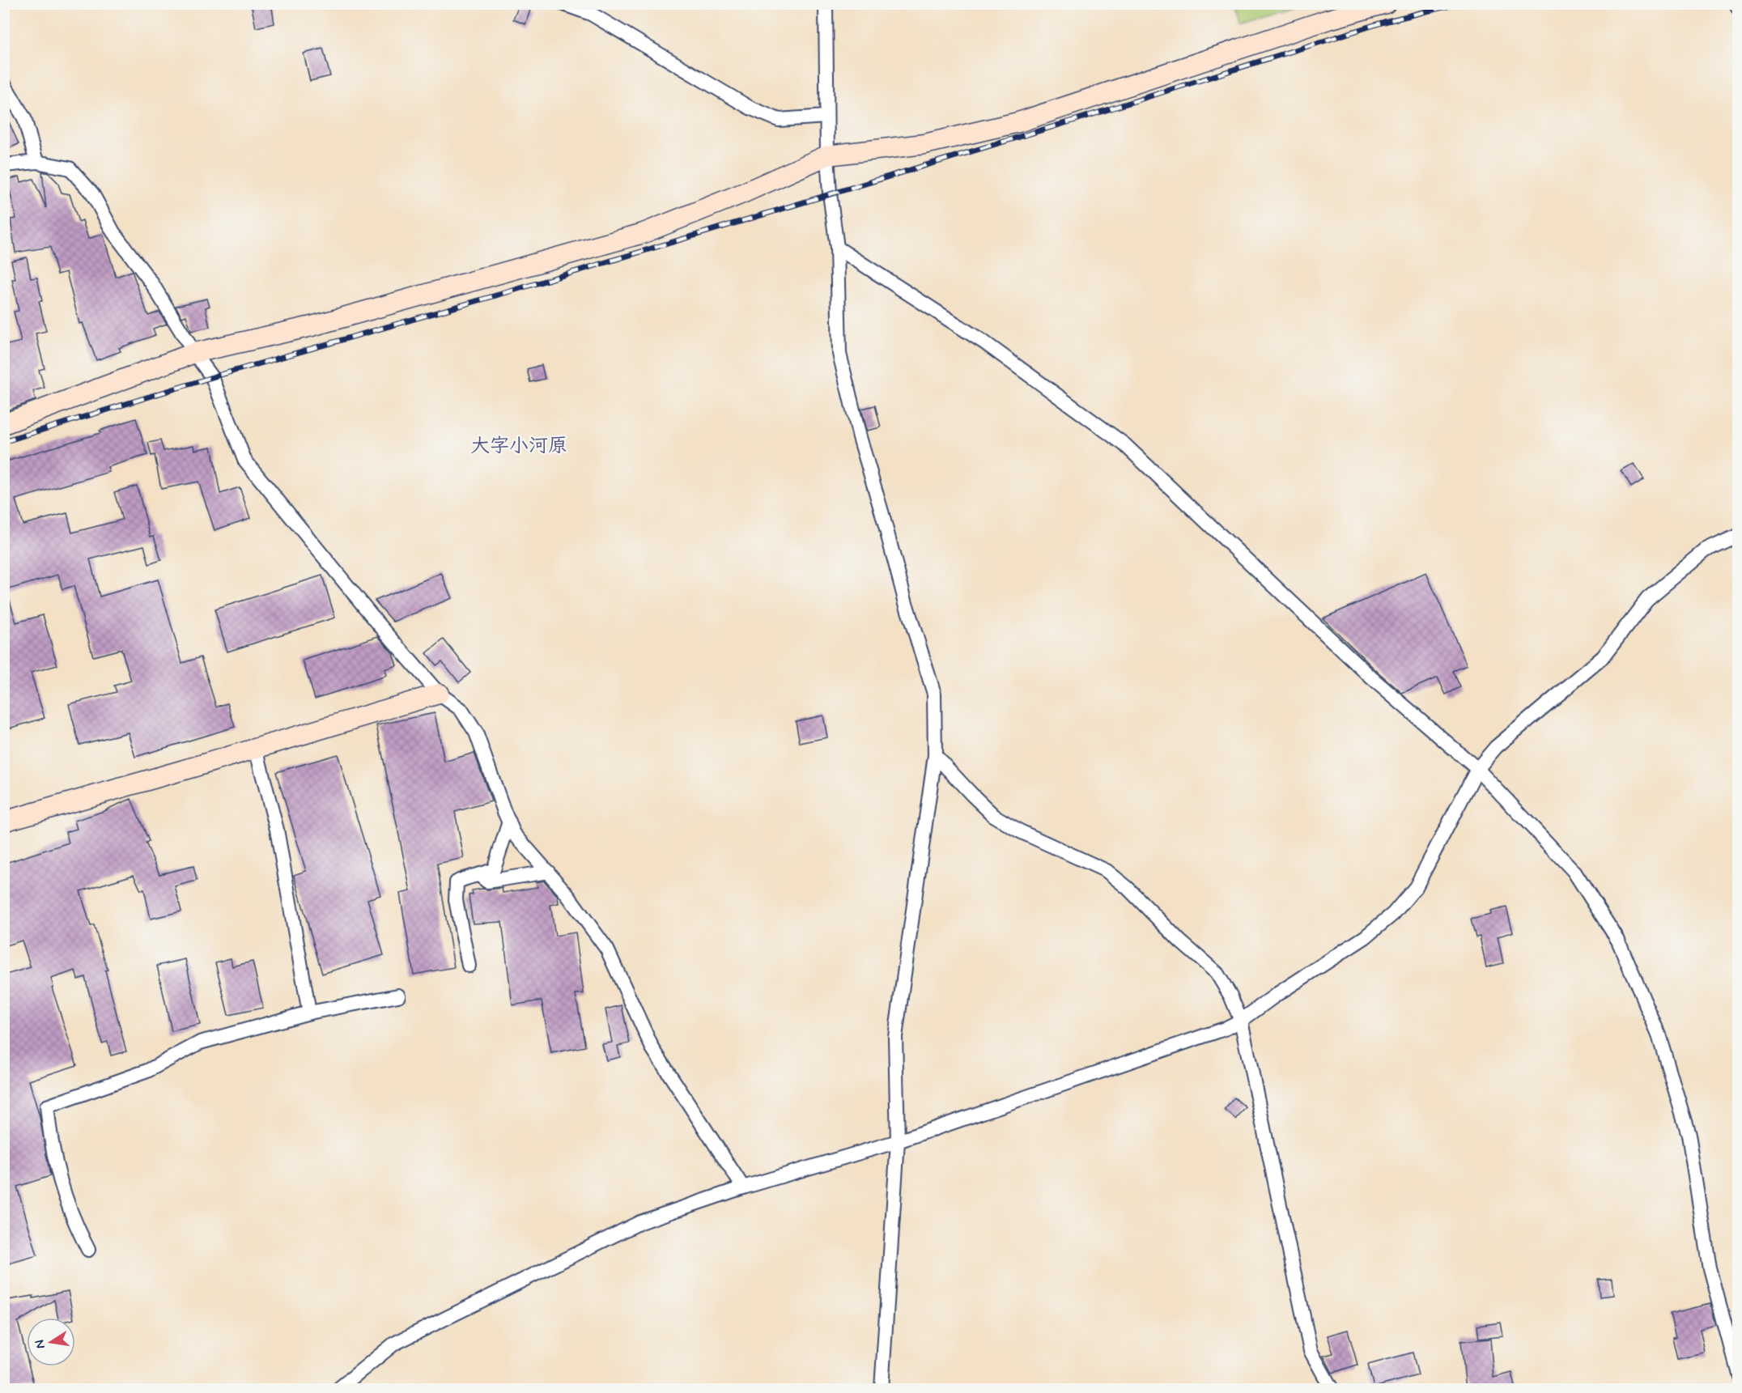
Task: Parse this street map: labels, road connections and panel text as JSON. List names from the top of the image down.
{
  "districts": ["大字小河原"],
  "north": "left"
}
